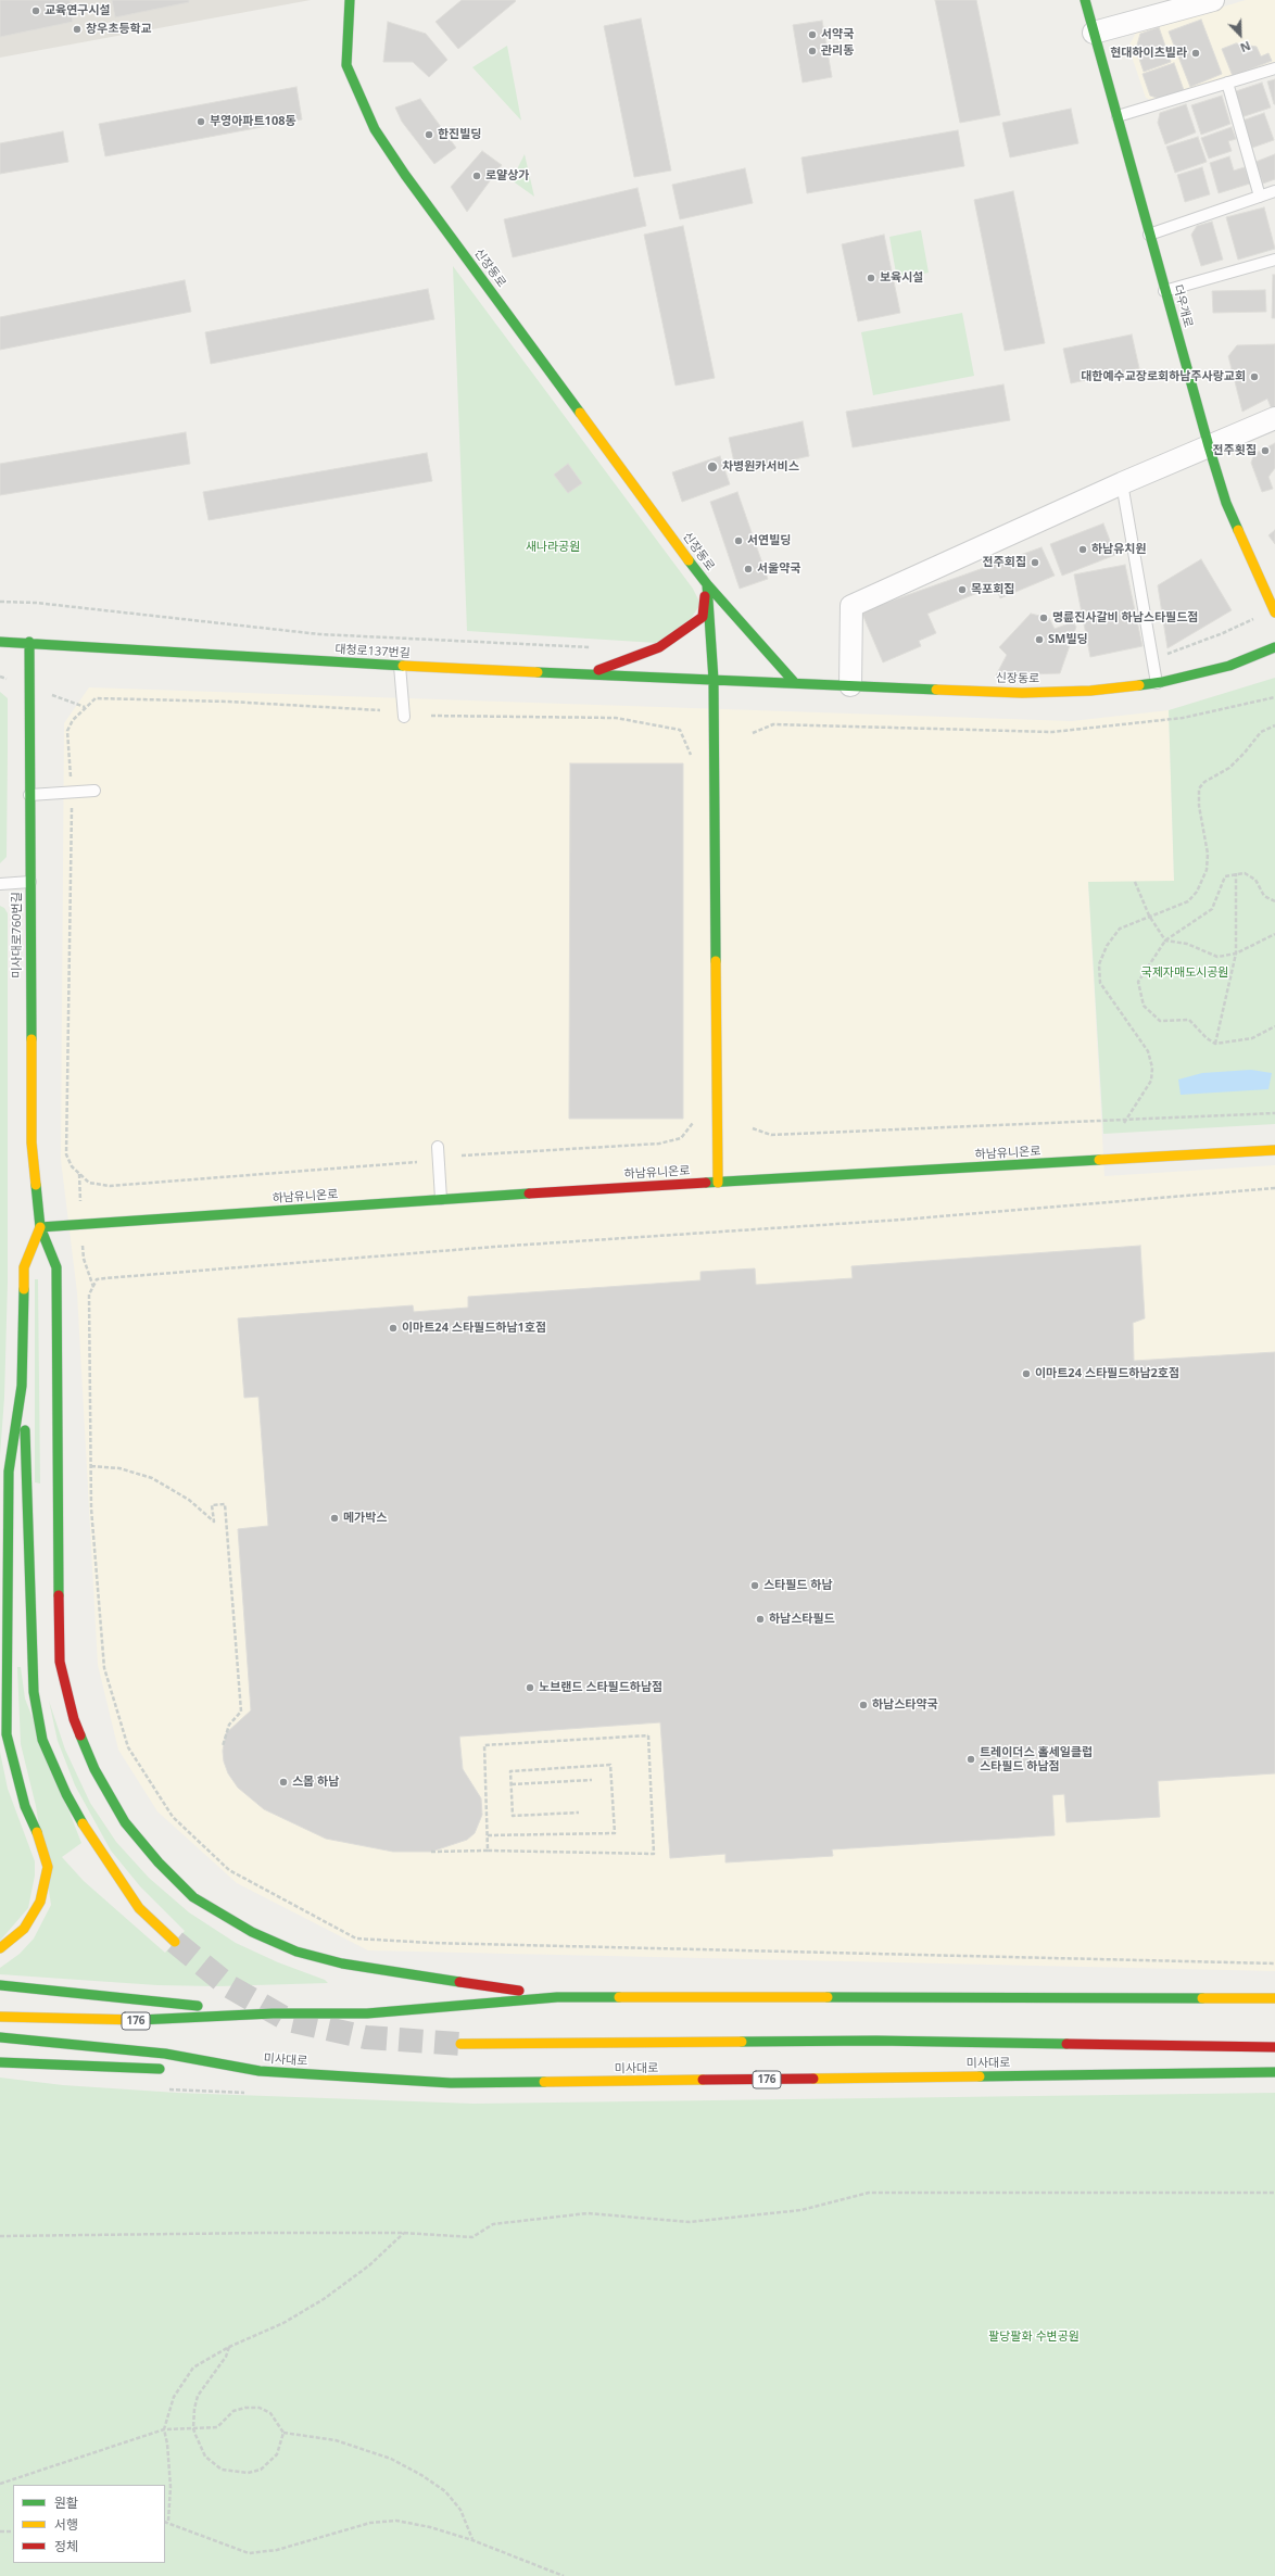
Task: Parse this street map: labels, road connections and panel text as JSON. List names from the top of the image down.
{
  "streets": {
    "main road": [
      "신장동로",
      "더우개로",
      "대청로137번길",
      "미사대로760번길",
      "하남유니온로",
      "176",
      "미사대로"
    ]
  },
  "crossings": [
    ["신장동로", "대청로137번길"],
    ["대청로137번길", "미사대로760번길"],
    ["미사대로760번길", "하남유니온로"]
  ],
  "parks": ["새나라공원", "국제자매도시공원", "팔당팔화 수변공원"],
  "places": [
    "교육연구시설",
    "창우초등학교",
    "서약국",
    "관리동",
    "현대하이츠빌라",
    "부영아파트108동",
    "한진빌딩",
    "로얄상가",
    "보육시설",
    "대한예수교장로회하남주사랑교회",
    "전주횟집",
    "차병원카서비스",
    "서연빌딩",
    "하남유치원",
    "전주회집",
    "서울약국",
    "목포회집",
    "명륜진사갈비 하남스타필드점",
    "SM빌딩",
    "이마트24 스타필드하남1호점",
    "이마트24 스타필드하남2호점",
    "메가박스",
    "스타필드 하남",
    "하남스타필드",
    "노브랜드 스타필드하남점",
    "하남스타약국",
    "트레이더스 홀세일클럽 스타필드 하남점",
    "스몹 하남"
  ],
  "legend": ["원활", "서행", "정체"],
  "north": "bottom right"
}
